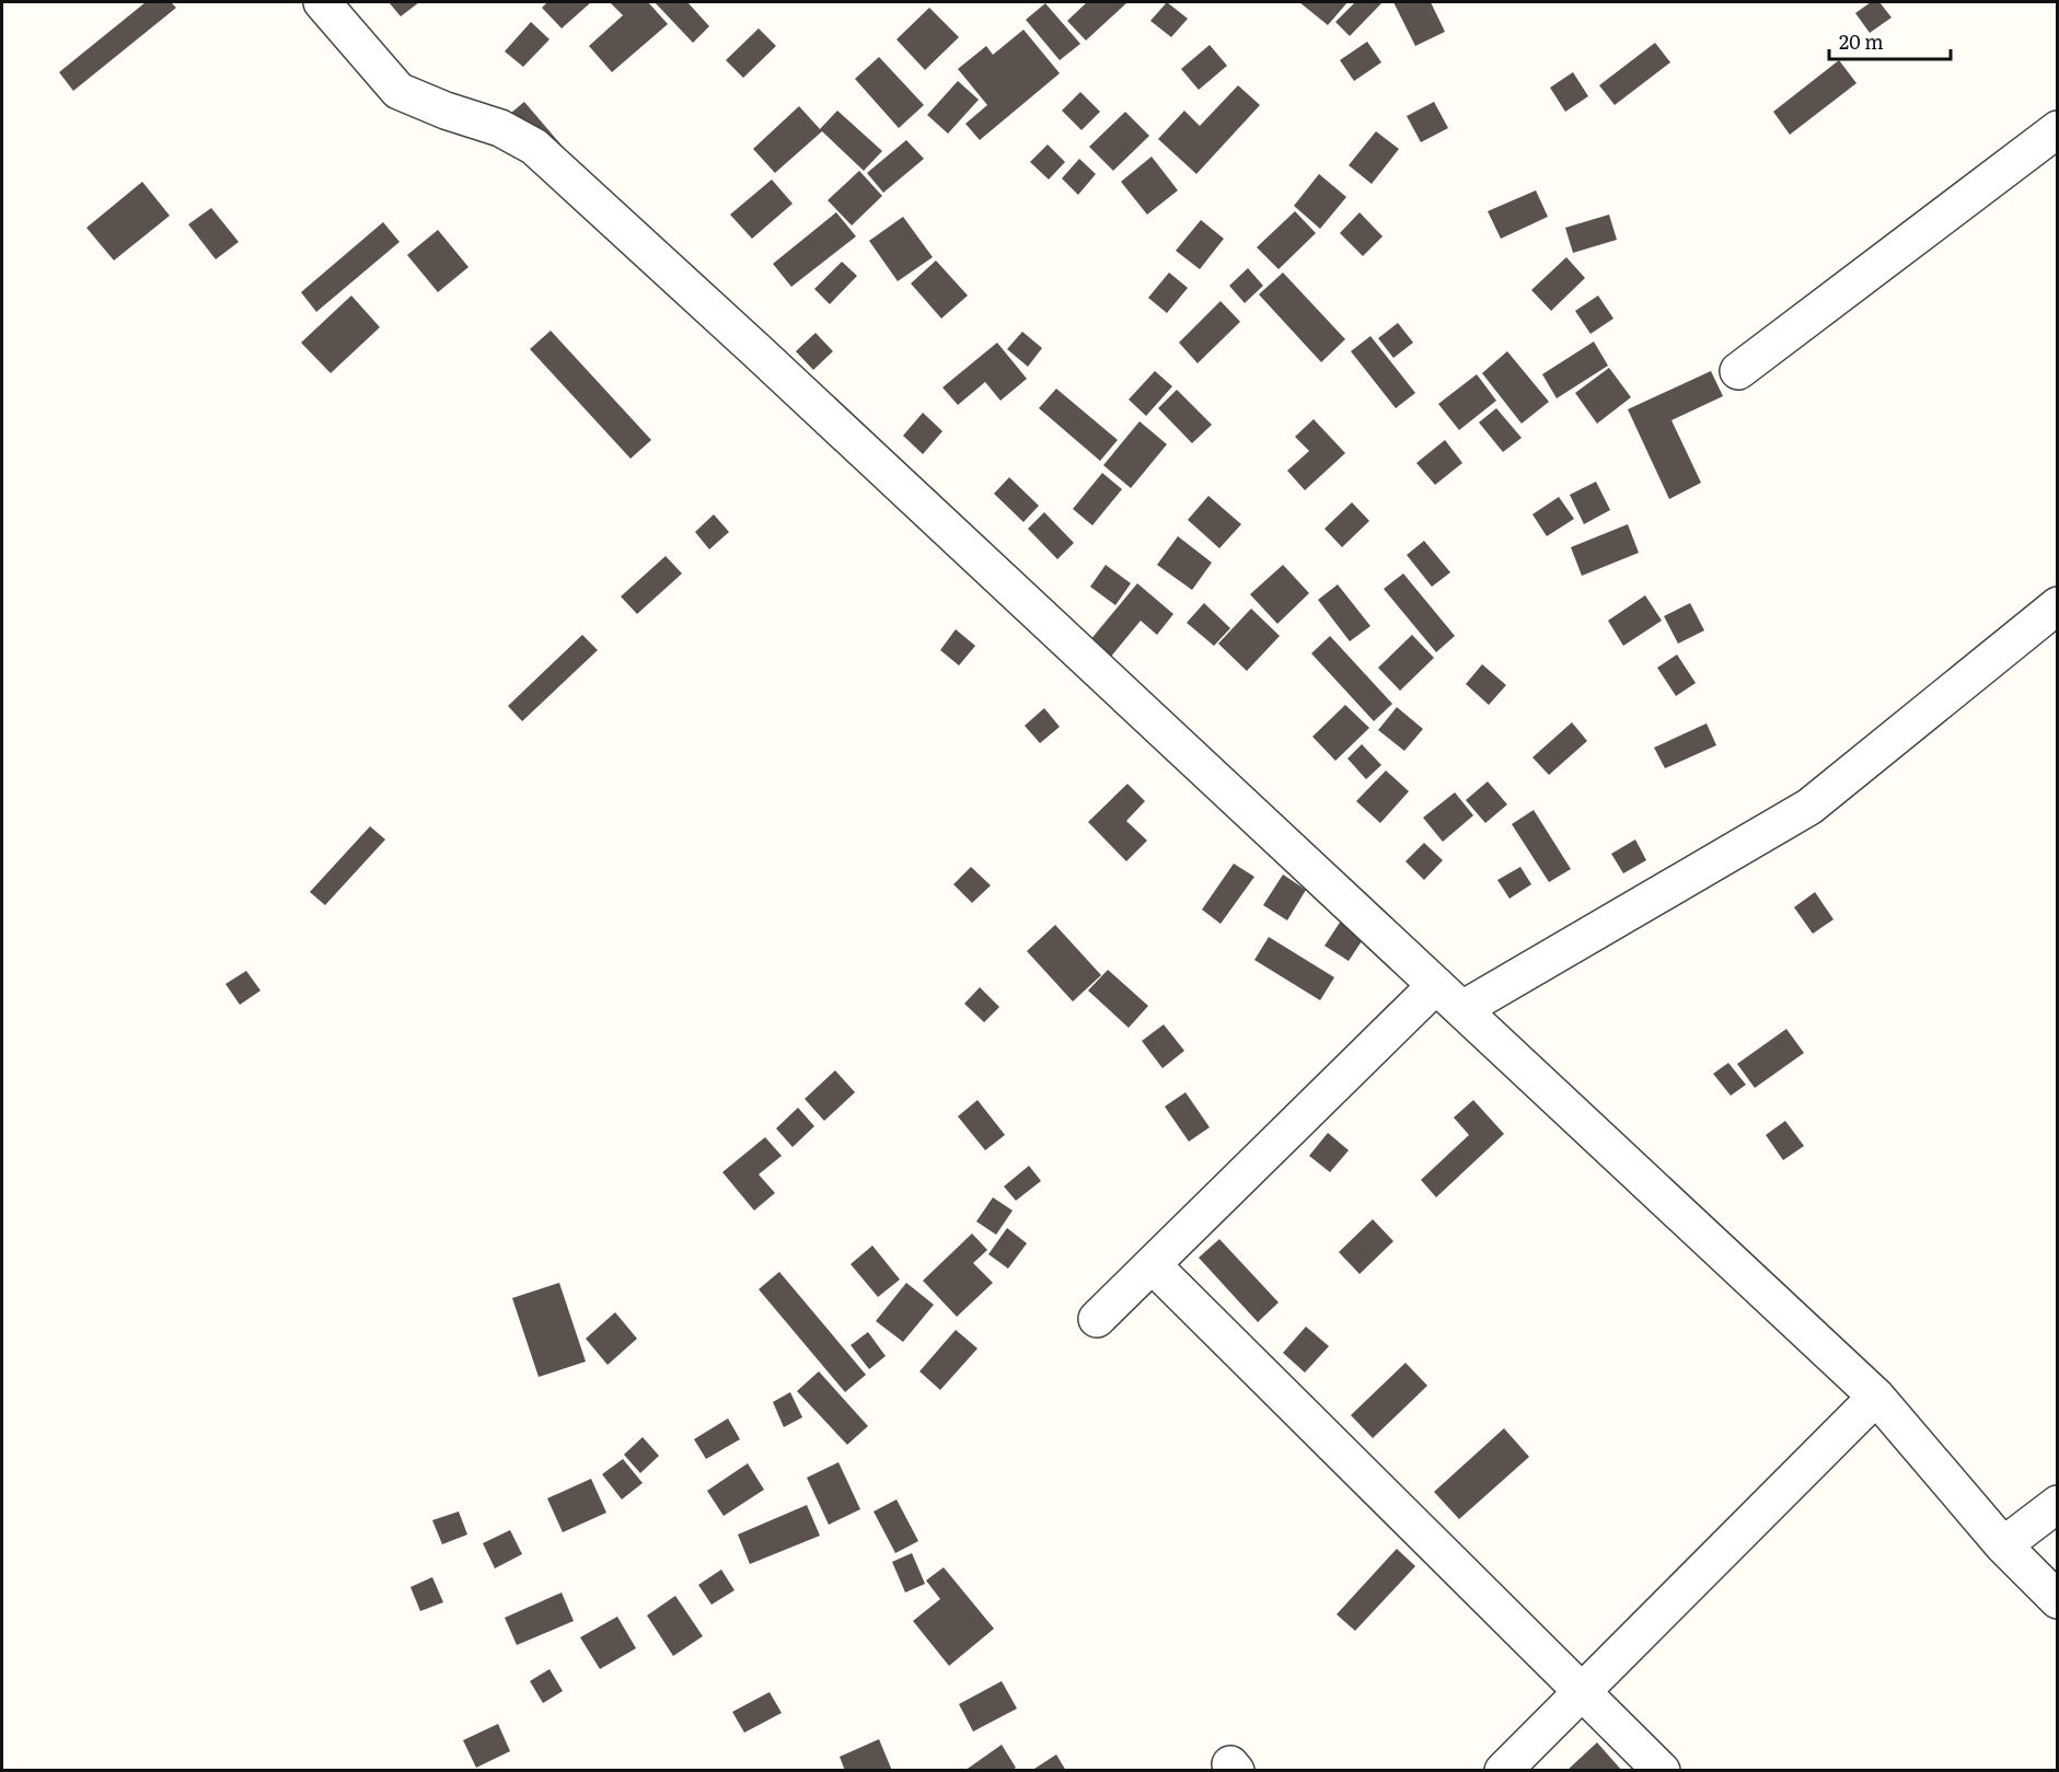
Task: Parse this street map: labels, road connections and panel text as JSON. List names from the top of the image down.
{
  "scale_bar": "20 m"
}
